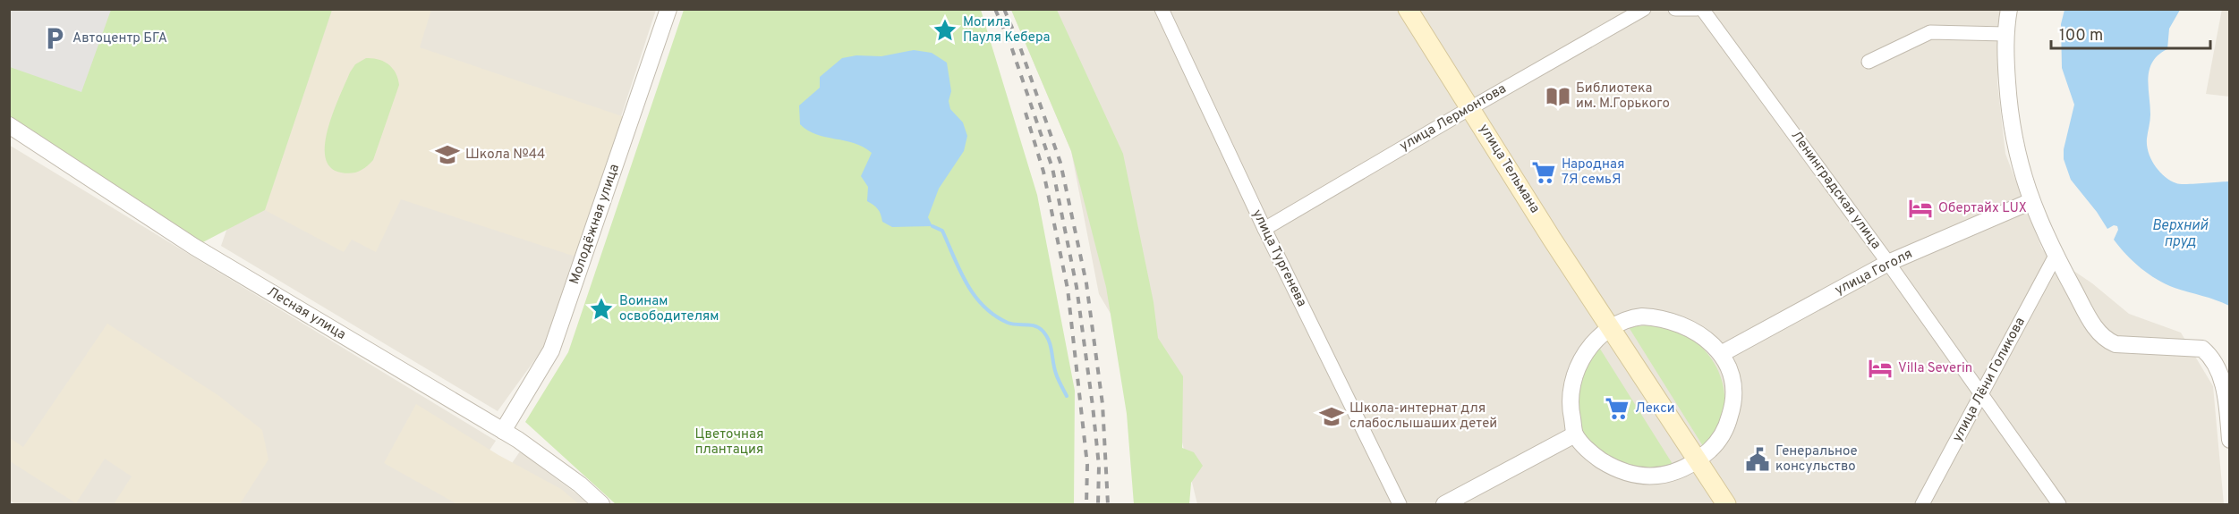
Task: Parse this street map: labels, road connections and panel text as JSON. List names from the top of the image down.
{
  "streets": {
    "main road": ["улица Тельмана"],
    "street": [
      "улица Лермонтова",
      "Ленинградская улица",
      "Молодёжная улица",
      "улица Тургенева",
      "улица Гоголя",
      "Лесная улица",
      "улица Лёни Голикова"
    ]
  },
  "crossings": [
    ["улица Лермонтова", "улица Тельмана"],
    ["улица Лермонтова", "улица Тургенева"],
    ["Ленинградская улица", "улица Гоголя"],
    ["Ленинградская улица", "улица Лёни Голикова"],
    ["Молодёжная улица", "Лесная улица"]
  ],
  "water": ["Верхний пруд"],
  "parks": ["Цветочная плантация"],
  "places": {
    "place": ["Могила Пауля Кебера", "Воинам освободителям"],
    "parking": ["Автоцентр БГА"],
    "library": ["Библиотека им. М.Горького"],
    "school or university": ["Школа №44", "Школа-интернат для слабослышаших детей"],
    "supermarket": ["Народная 7Я семьЯ", "Лекси"],
    "hotel": ["Обертайх LUX", "Villa Severin"],
    "public building": ["Генеральное консульство"]
  },
  "scale_bar": "100 m"
}
